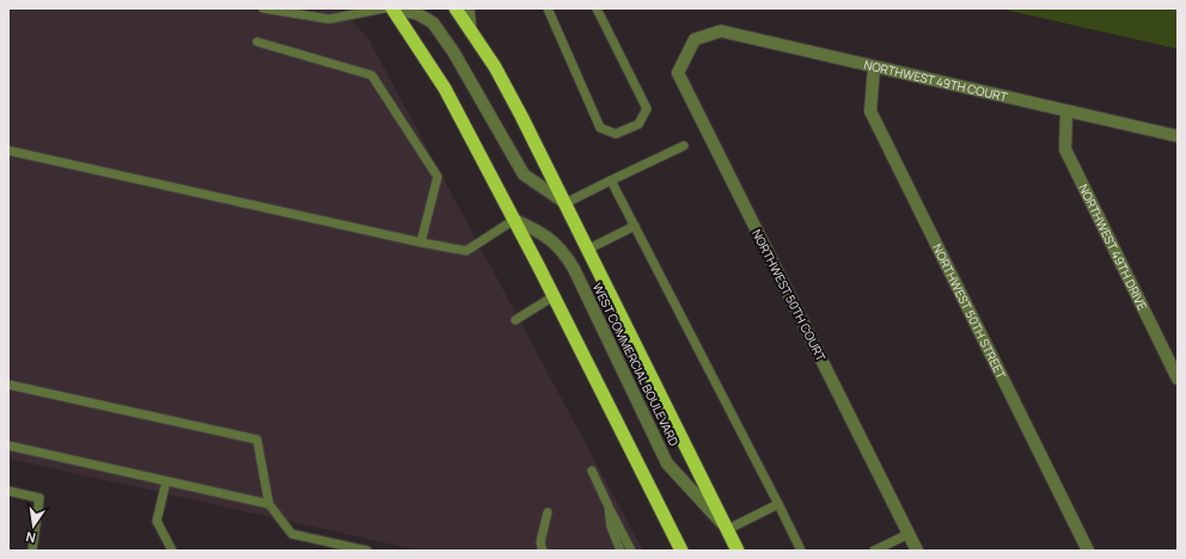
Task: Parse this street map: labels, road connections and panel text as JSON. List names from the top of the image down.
{
  "streets": {
    "highway": ["WEST COMMERCIAL BOULEVARD"],
    "street": [
      "NORTHWEST 49TH COURT",
      "NORTHWEST 49TH DRIVE",
      "NORTHWEST 50TH COURT",
      "NORTHWEST 50TH STREET"
    ]
  },
  "crossings": [
    ["NORTHWEST 49TH COURT", "NORTHWEST 49TH DRIVE"],
    ["NORTHWEST 49TH COURT", "NORTHWEST 50TH COURT"],
    ["NORTHWEST 49TH COURT", "NORTHWEST 50TH STREET"]
  ],
  "north": "bottom"
}
